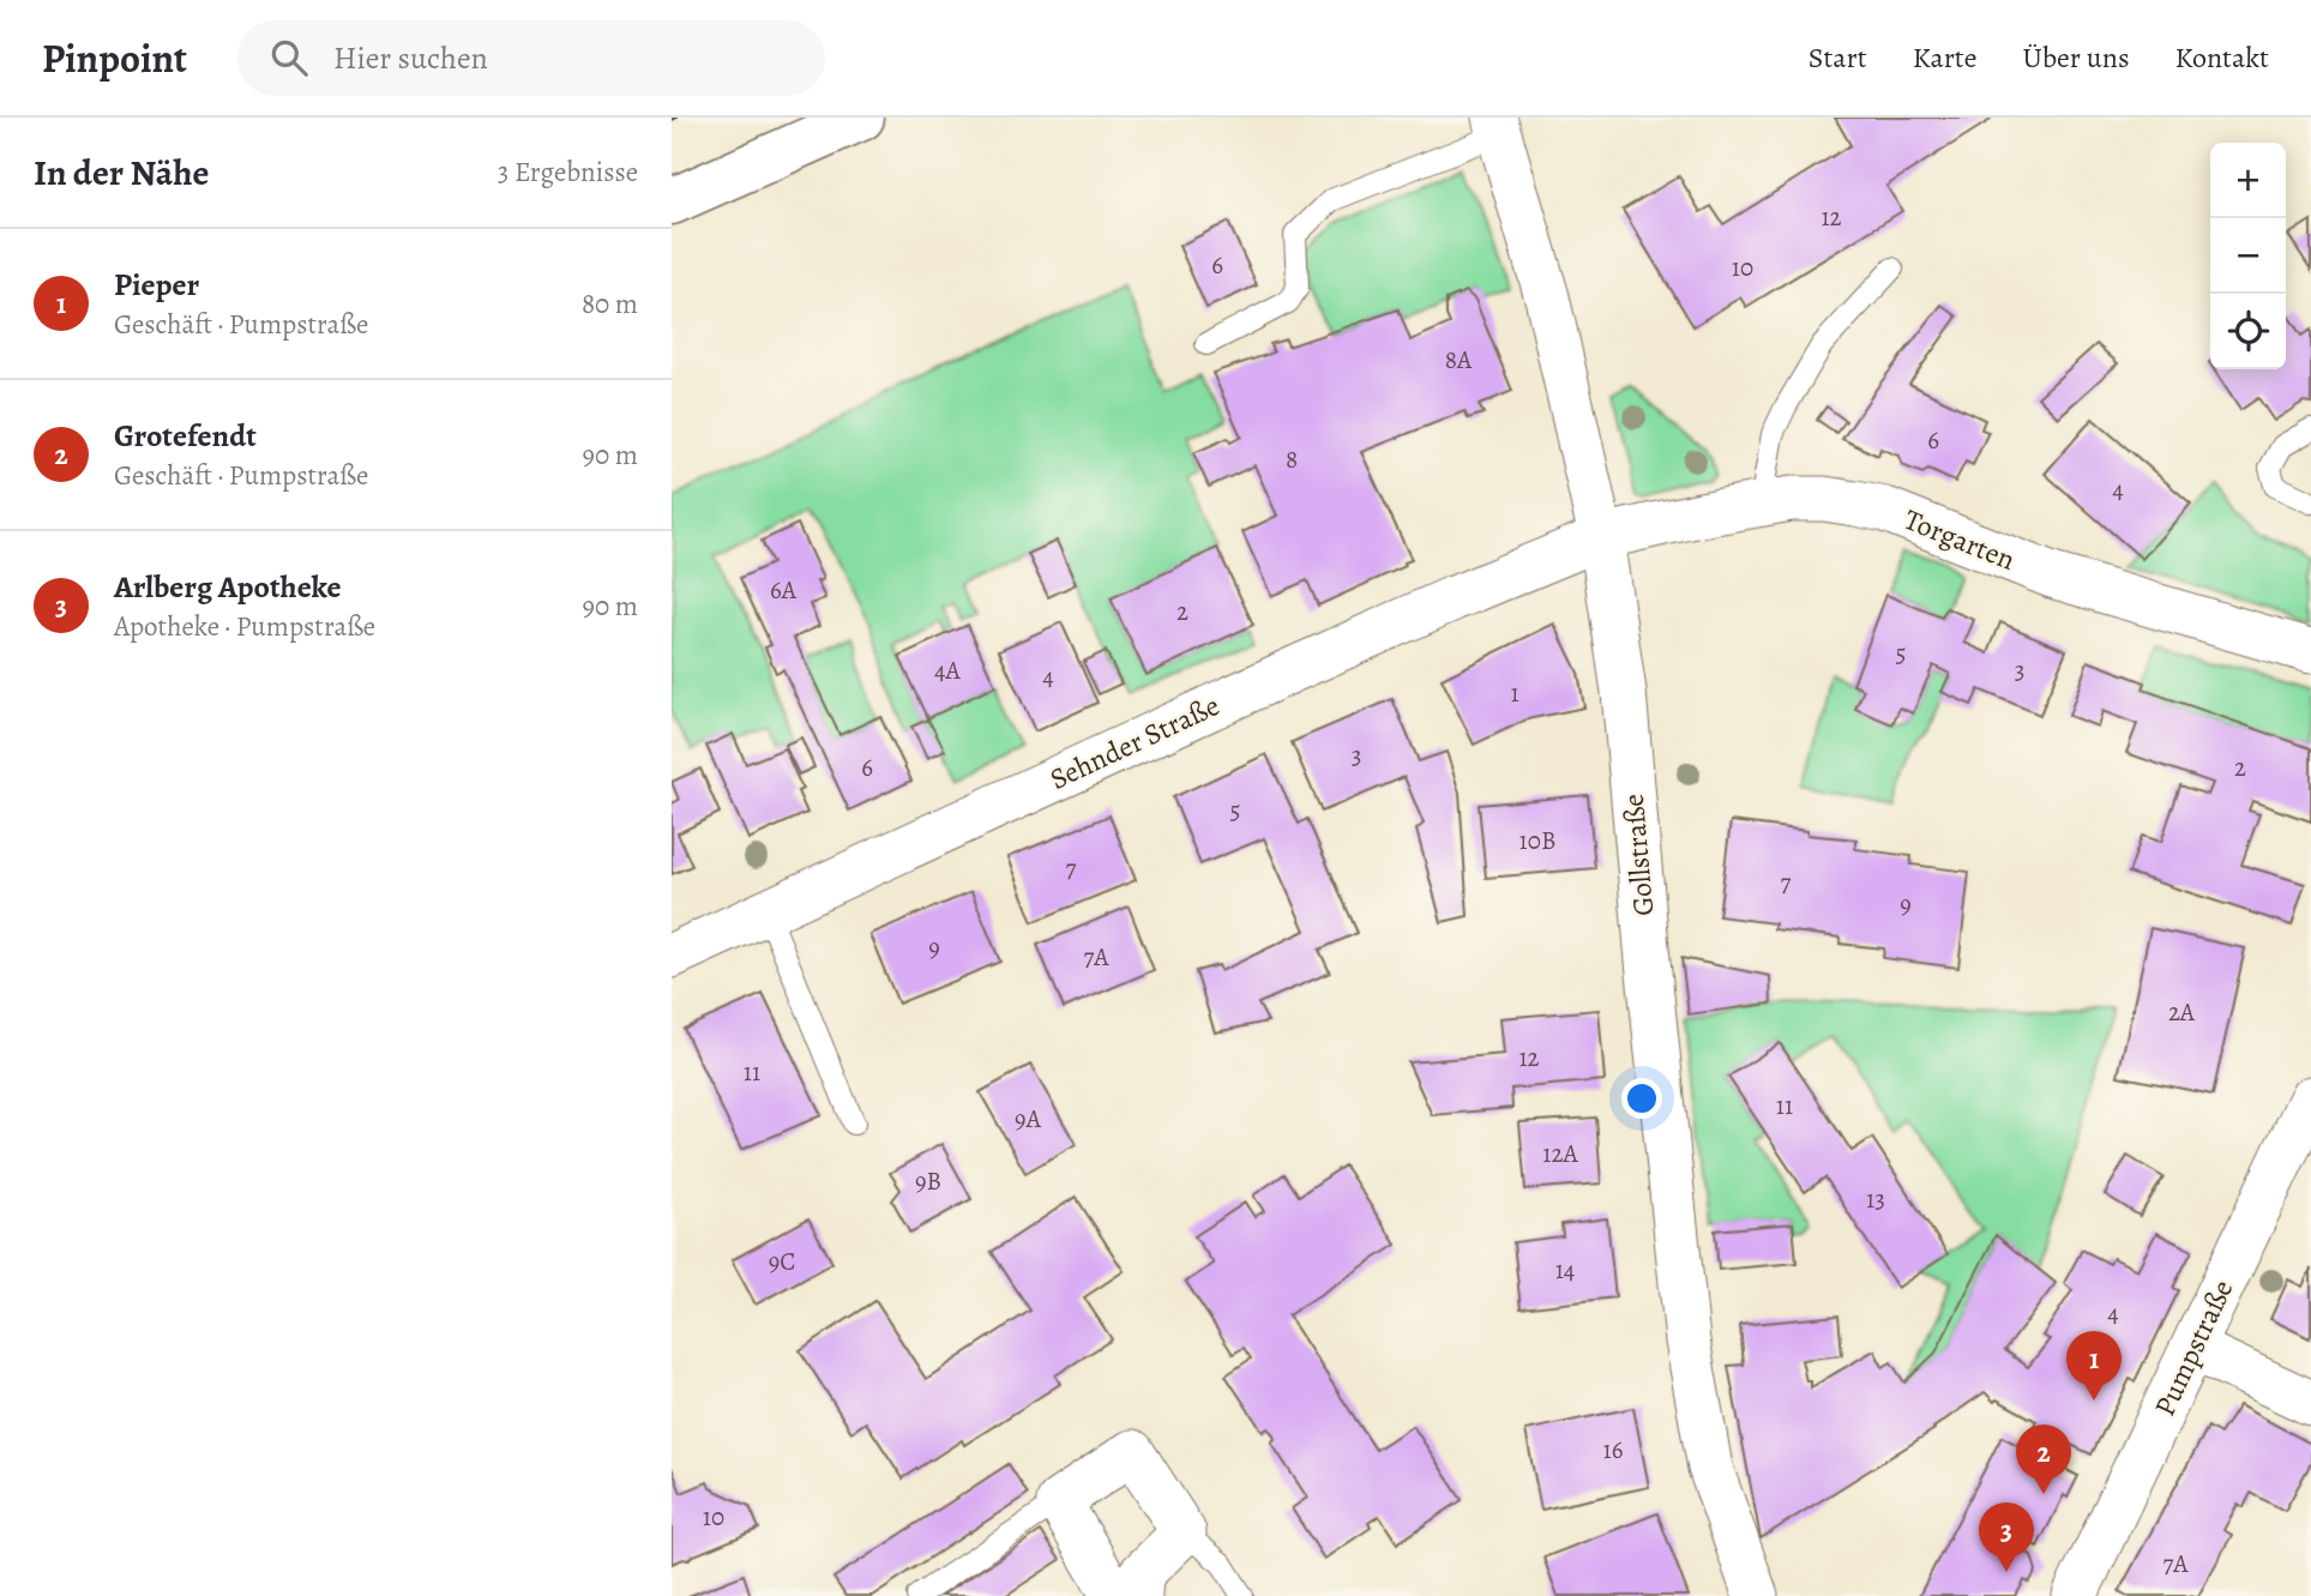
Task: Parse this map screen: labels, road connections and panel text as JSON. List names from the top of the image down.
{
  "streets": {
    "street": [
      "Torgarten",
      "Sehnder Straße",
      "Gollstraße",
      "Pumpstraße"
    ]
  },
  "crossings": [
    ["Torgarten", "Sehnder Straße"],
    ["Torgarten", "Gollstraße"],
    ["Sehnder Straße", "Gollstraße"]
  ],
  "house_numbers": [
    "12",
    "6",
    "10",
    "8A",
    "6",
    "8",
    "4",
    "6A",
    "2",
    "5",
    "4A",
    "3",
    "4",
    "1",
    "3",
    "6",
    "2",
    "5",
    "10B",
    "7",
    "7",
    "9",
    "9",
    "7A",
    "2A",
    "12",
    "11",
    "11",
    "9A",
    "12A",
    "9B",
    "13",
    "9C",
    "14",
    "4",
    "16",
    "10",
    "7A"
  ],
  "page": {
    "header": "Pinpoint",
    "search": "Hier suchen",
    "nav": [
      "Start",
      "Karte",
      "Über uns",
      "Kontakt"
    ],
    "heading": ["In der Nähe", "3 Ergebnisse"],
    "map_buttons": ["+", "−"],
    "list": [
      {
        "mark": "1",
        "name": "Pieper",
        "note": "Geschäft · Pumpstraße",
        "value": "80 m"
      },
      {
        "mark": "2",
        "name": "Grotefendt",
        "note": "Geschäft · Pumpstraße",
        "value": "90 m"
      },
      {
        "mark": "3",
        "name": "Arlberg Apotheke",
        "note": "Apotheke · Pumpstraße",
        "value": "90 m"
      }
    ],
    "pins": ["1", "2", "3"]
  }
}
